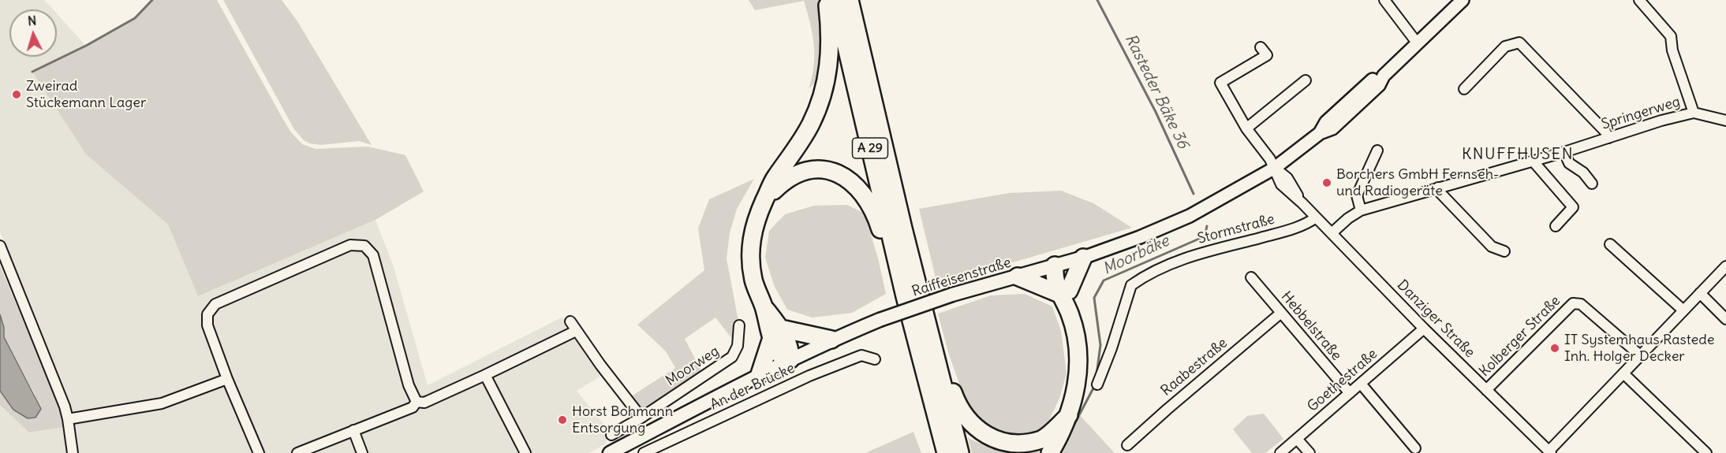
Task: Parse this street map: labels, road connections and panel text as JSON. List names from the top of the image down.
{
  "streets": {
    "highway": ["A 29"],
    "main road": ["Raiffeisenstraße"],
    "street": [
      "Springerweg",
      "Stormstraße",
      "Danziger Straße",
      "Hebbelstraße",
      "Kolberger Straße",
      "Moorweg",
      "Raabestraße",
      "Goethestraße",
      "An der Brücke"
    ]
  },
  "crossings": [
    ["Springerweg", "Danziger Straße"],
    ["Stormstraße", "Danziger Straße"],
    ["Raiffeisenstraße", "Danziger Straße"],
    ["Danziger Straße", "Kolberger Straße"],
    ["Danziger Straße", "Goethestraße"],
    ["Hebbelstraße", "Raabestraße"],
    ["Hebbelstraße", "Goethestraße"]
  ],
  "districts": ["KNUFFHUSEN"],
  "water": ["Rasteder Bäke 36", "Moorbäke"],
  "places": [
    "Zweirad Stückemann Lager",
    "Borchers GmbH Fernseh- und Radiogeräte",
    "IT Systemhaus Rastede Inh. Holger Decker",
    "Horst Bohmann Entsorgung"
  ],
  "north": "top"
}
